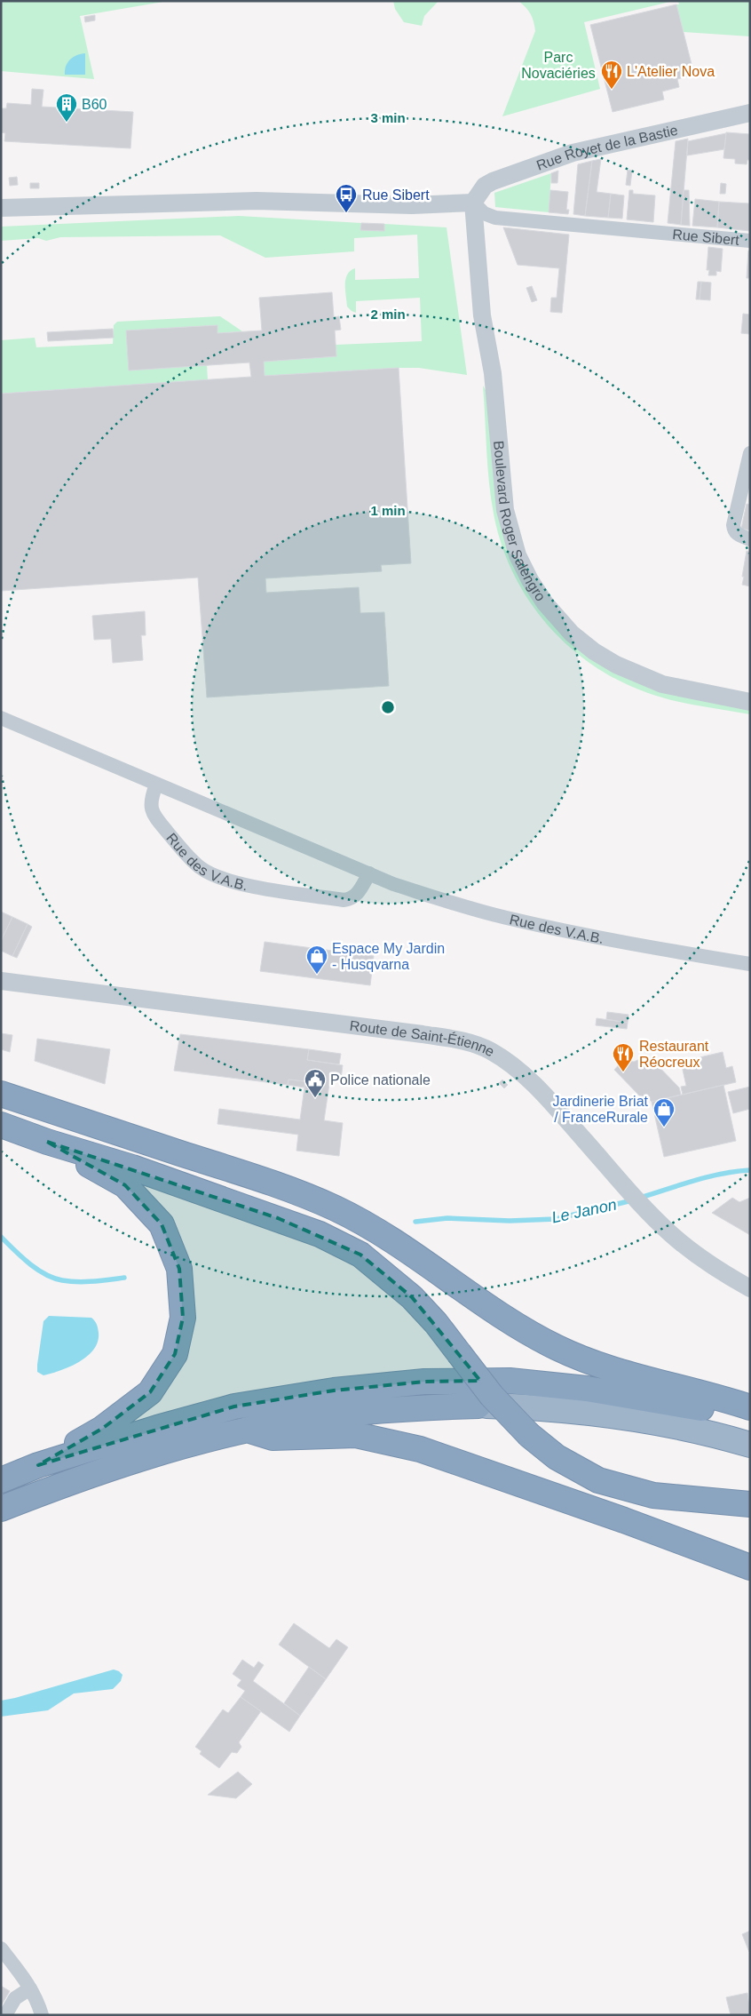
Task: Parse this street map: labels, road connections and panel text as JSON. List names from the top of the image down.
{
  "streets": {
    "street": [
      "Rue Royet de la Bastie",
      "Rue Sibert",
      "Boulevard Roger Salengro",
      "Rue des V.A.B.",
      "Route de Saint-Étienne"
    ]
  },
  "crossings": [
    ["Rue Royet de la Bastie", "Rue Sibert"],
    ["Rue Royet de la Bastie", "Boulevard Roger Salengro"],
    ["Rue Sibert", "Boulevard Roger Salengro"]
  ],
  "water": ["Le Janon"],
  "parks": ["Parc Novaciéries"],
  "places": {
    "restaurant": ["L'Atelier Nova", "Restaurant Réocreux"],
    "building": ["B60"],
    "bus stop": ["Rue Sibert"],
    "shop": ["Espace My Jardin - Husqvarna", "Jardinerie Briat / FranceRurale"],
    "public building": ["Police nationale"]
  },
  "rings": ["3 min", "2 min", "1 min"]
}
